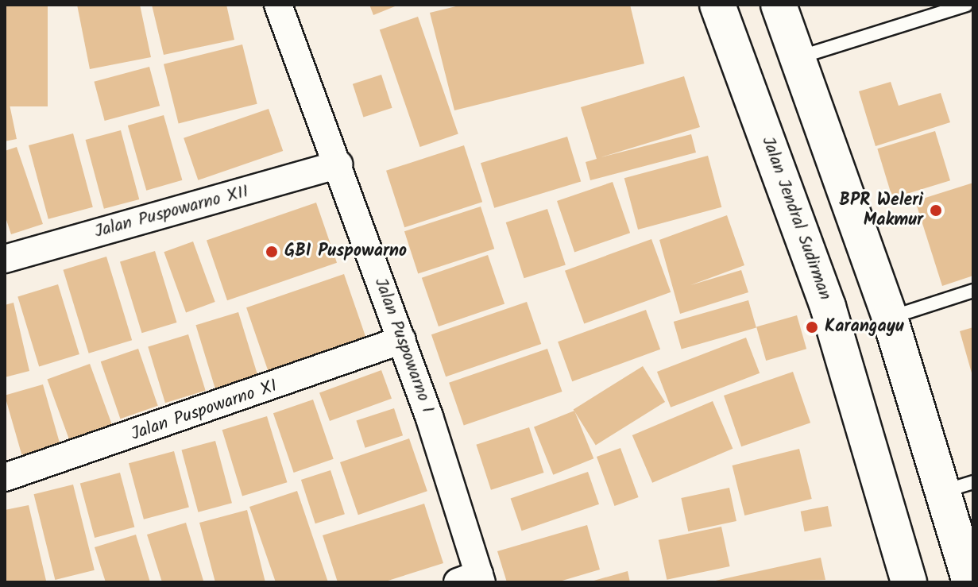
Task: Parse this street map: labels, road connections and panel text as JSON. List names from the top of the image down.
{
  "streets": {
    "highway": ["Jalan Jendral Sudirman"],
    "street": ["Jalan Puspowarno XII", "Jalan Puspowarno I", "Jalan Puspowarno XI"]
  },
  "crossings": [
    ["Jalan Puspowarno XII", "Jalan Puspowarno I"],
    ["Jalan Puspowarno I", "Jalan Puspowarno XI"]
  ],
  "places": ["BPR Weleri Makmur", "GBI Puspowarno", "Karangayu"]
}
